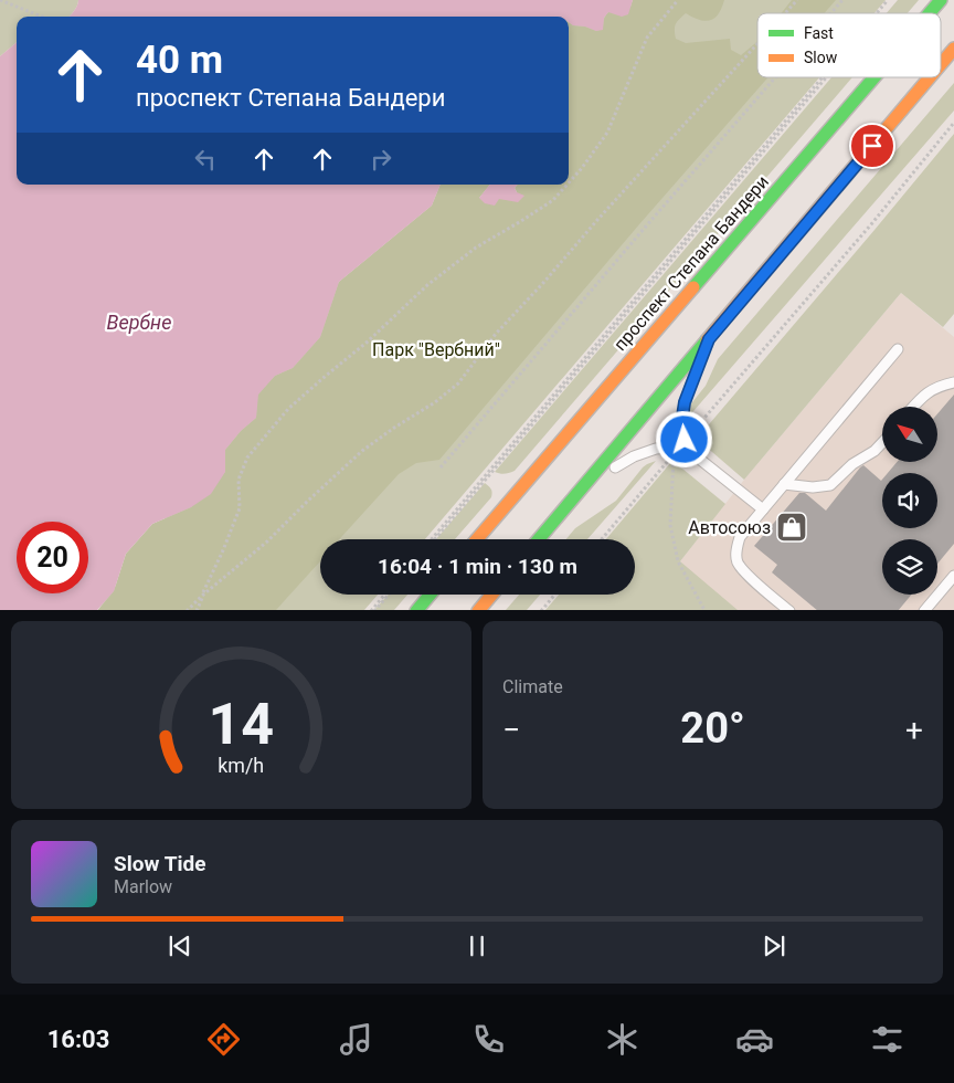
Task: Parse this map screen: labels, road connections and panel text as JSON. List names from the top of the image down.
{
  "streets": {
    "main road": ["проспект Степана Бандери"]
  },
  "water": ["Вербне"],
  "parks": ["Парк \"Вербний\""],
  "places": {
    "shop": ["Автосоюз"]
  },
  "legend": ["Fast", "Slow"],
  "north": "top left",
  "page": {
    "turn": ["40 m", "проспект Степана Бандери"],
    "limit": "20",
    "trip": "16:04 · 1 min · 130 m",
    "tile": "Climate",
    "heat": ["−", "20°", "+"],
    "song": ["Slow Tide", "Marlow"],
    "tabs": "16:03",
    "gauge": ["14", "km/h"]
  }
}
